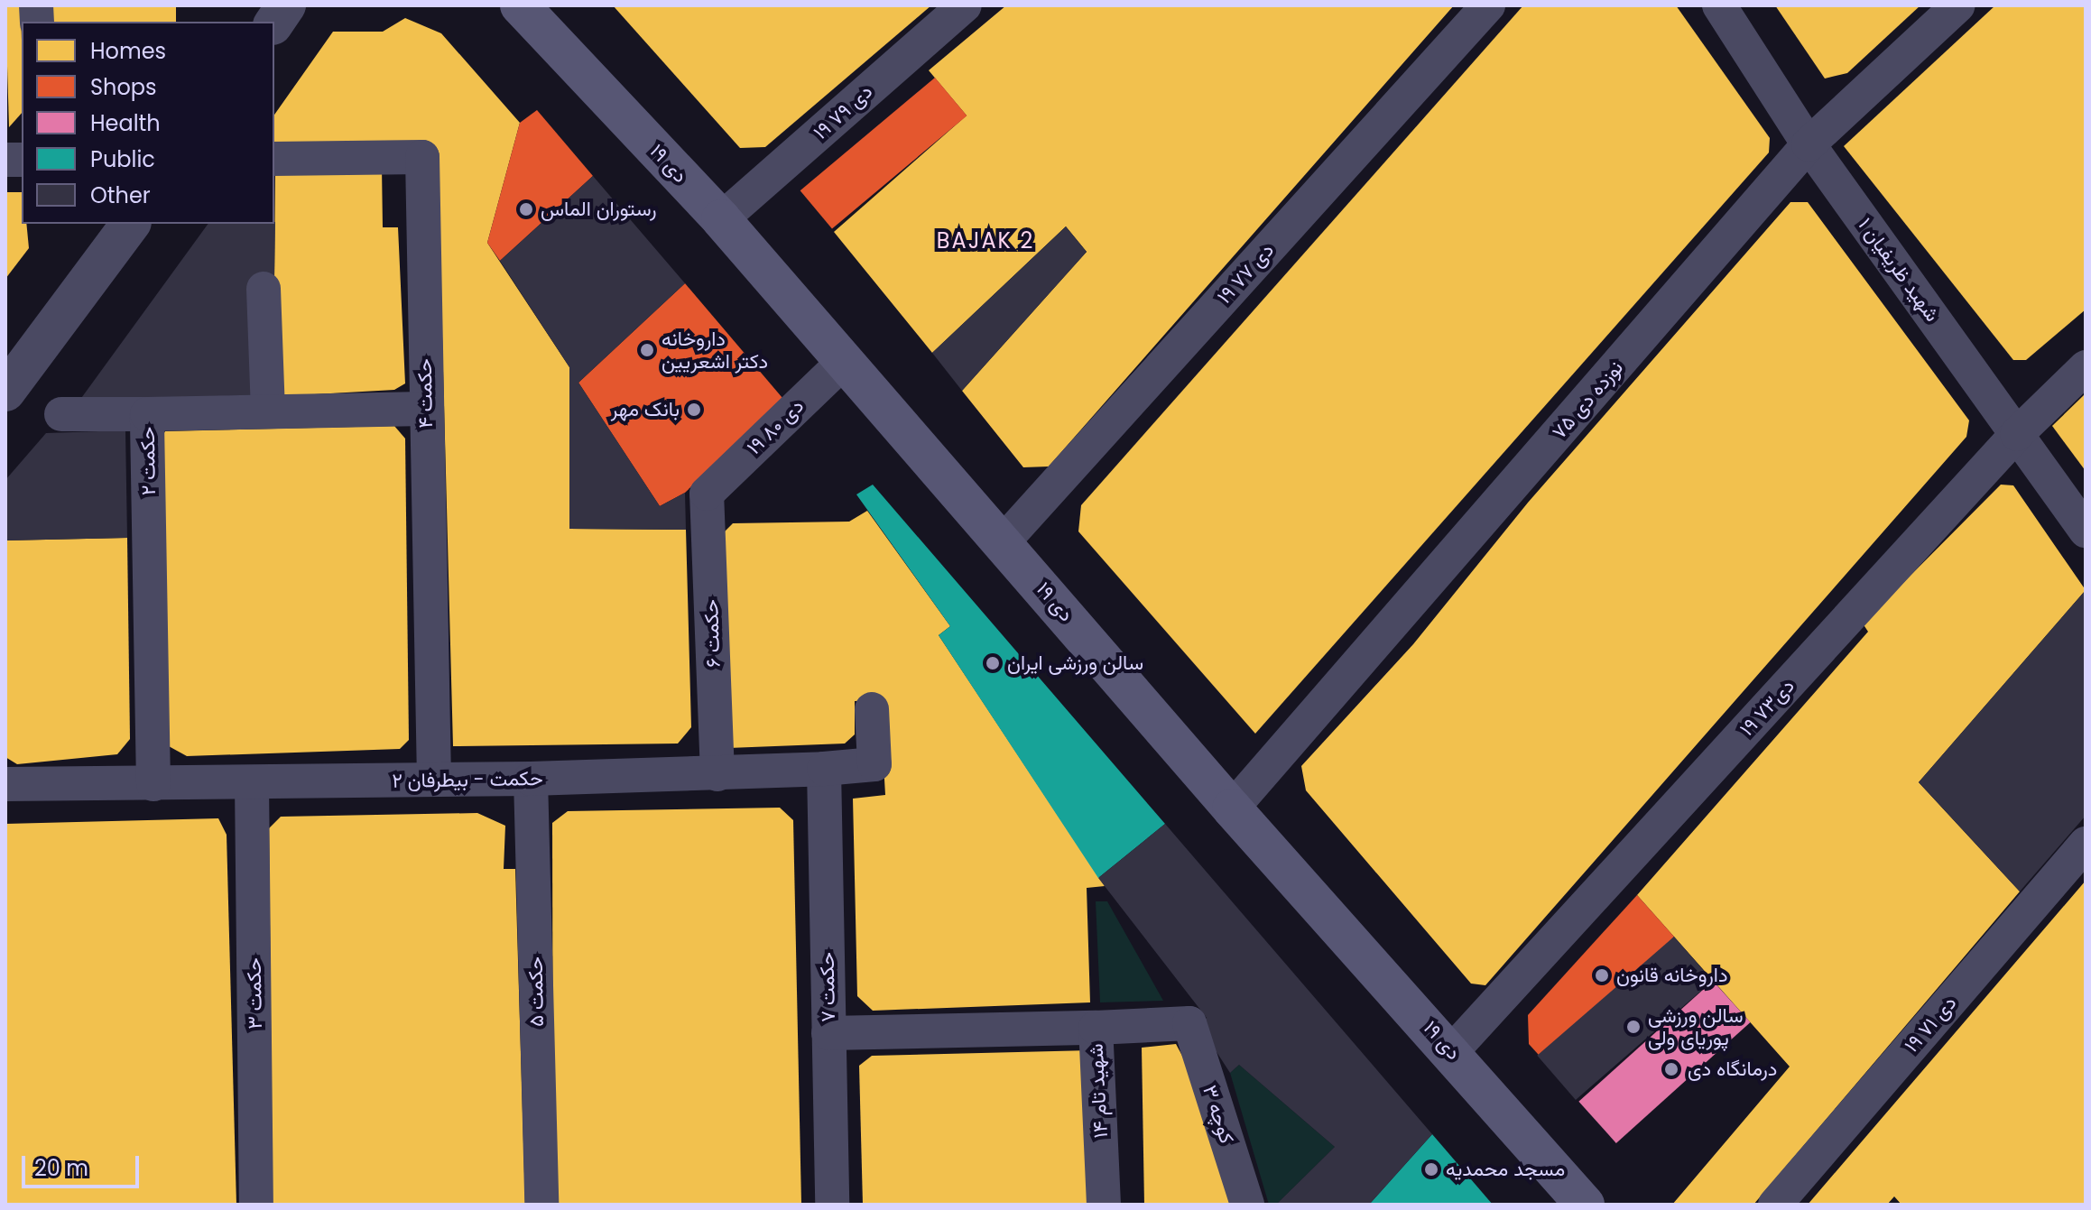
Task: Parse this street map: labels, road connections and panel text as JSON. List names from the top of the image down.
{
  "streets": {
    "main road": ["۱۹ دی"],
    "street": [
      "۱۹ دی ۷۹",
      "شهید ظریفیان ۱",
      "۱۹ دی ۷۷",
      "حکمت ۴",
      "نوزده دی ۷۵",
      "۱۹ دی ۸۰",
      "حکمت ۲",
      "حکمت ۶",
      "۱۹ دی۷۳",
      "حکمت - بیطرفان ۲",
      "حکمت ۷",
      "حکمت ۵",
      "حکمت ۳",
      "۱۹ دی ۷۱",
      "شهید تام ۱۴",
      "کوچه ۳"
    ]
  },
  "crossings": [
    ["۱۹ دی ۷۹", "۱۹ دی"],
    ["۱۹ دی", "۱۹ دی ۷۷"],
    ["۱۹ دی", "نوزده دی ۷۵"],
    ["۱۹ دی", "۱۹ دی ۸۰"],
    ["۱۹ دی", "۱۹ دی۷۳"],
    ["شهید ظریفیان ۱", "نوزده دی ۷۵"],
    ["شهید ظریفیان ۱", "۱۹ دی۷۳"],
    ["حکمت ۴", "حکمت ۲"],
    ["حکمت ۴", "حکمت - بیطرفان ۲"],
    ["۱۹ دی ۸۰", "حکمت ۶"],
    ["حکمت ۲", "حکمت - بیطرفان ۲"],
    ["حکمت ۶", "حکمت - بیطرفان ۲"],
    ["حکمت - بیطرفان ۲", "حکمت ۷"],
    ["حکمت - بیطرفان ۲", "حکمت ۵"],
    ["حکمت - بیطرفان ۲", "حکمت ۳"],
    ["شهید تام ۱۴", "کوچه ۳"]
  ],
  "districts": ["BAJAK 2"],
  "places": [
    "رستوران الماس",
    "داروخانه دکتر اشعریین",
    "بانک مهر",
    "سالن ورزشی ایران",
    "داروخانه قانون",
    "سالن ورزشی پوریای ولی",
    "درمانگاه دی",
    "مسجد محمدیه"
  ],
  "legend": [
    "Homes",
    "Shops",
    "Health",
    "Public",
    "Other"
  ],
  "scale_bar": "20 m"
}
